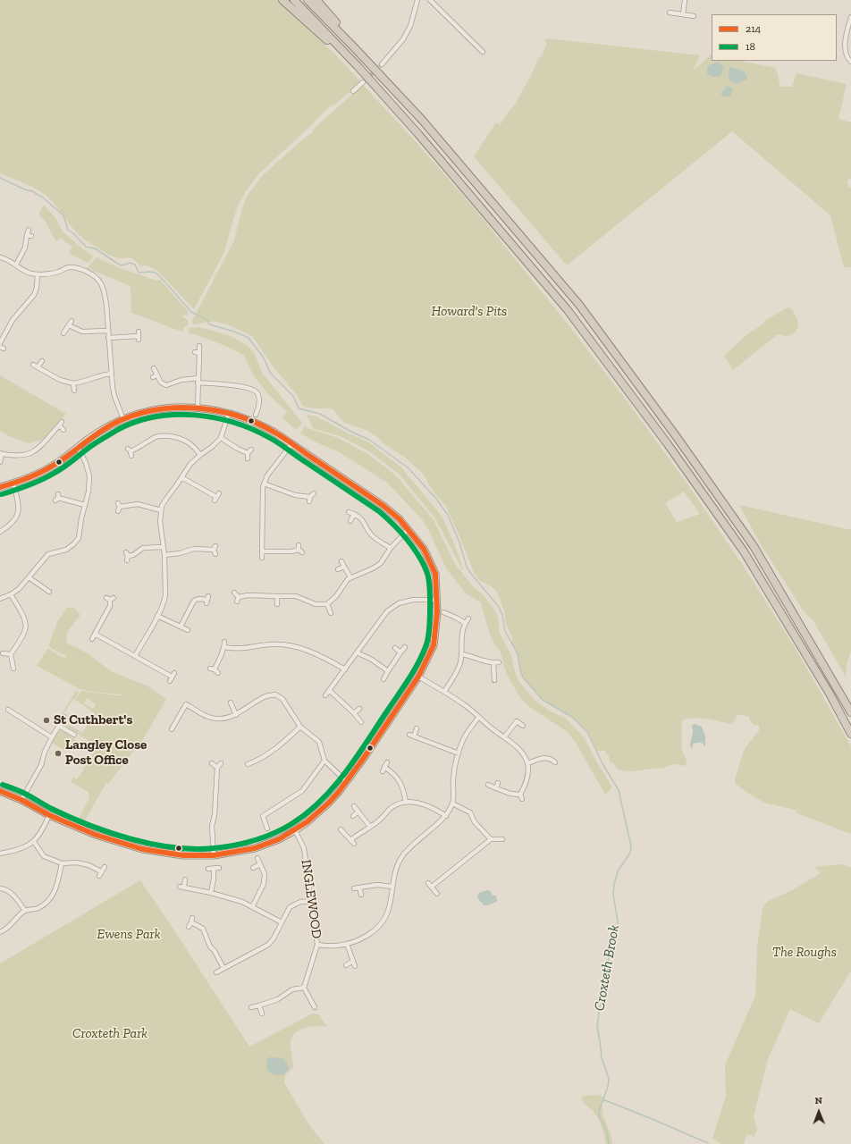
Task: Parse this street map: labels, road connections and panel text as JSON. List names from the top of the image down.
{
  "streets": {
    "street": ["INGLEWOOD"]
  },
  "water": ["Croxteth Brook"],
  "parks": [
    "Howard's Pits",
    "Ewens Park",
    "The Roughs",
    "Croxteth Park"
  ],
  "places": ["St Cuthbert's", "Langley Close Post Office"],
  "lines": ["transit line 214", "transit line 18"],
  "legend": ["214", "18"],
  "north": "top"
}
